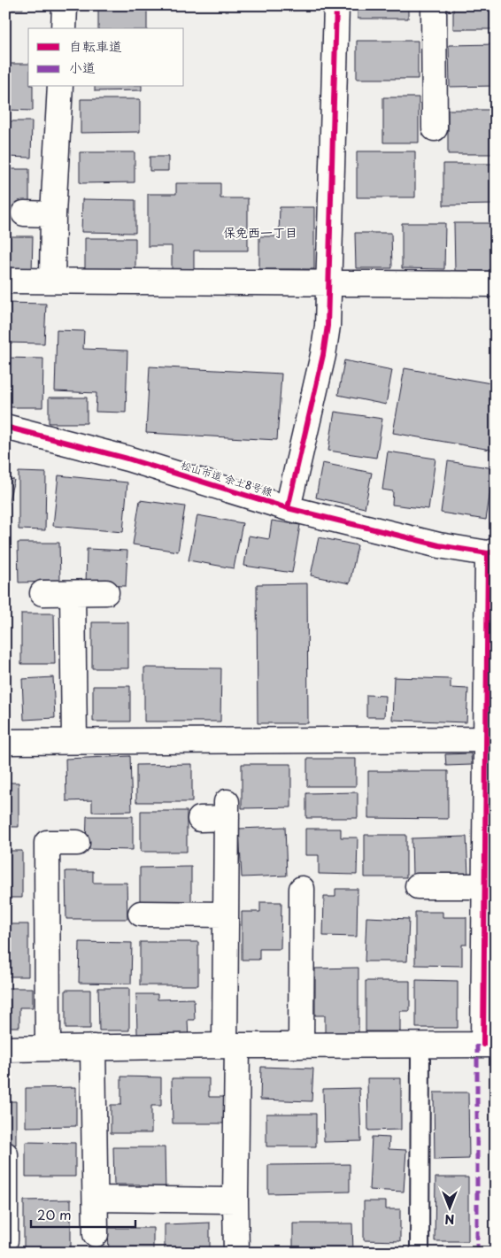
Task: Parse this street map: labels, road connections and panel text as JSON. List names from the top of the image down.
{
  "streets": {
    "street": ["松山市道 余土8号線"]
  },
  "districts": ["保免西一丁目"],
  "legend": ["自転車道", "小道"],
  "scale_bar": "20 m",
  "north": "bottom"
}
